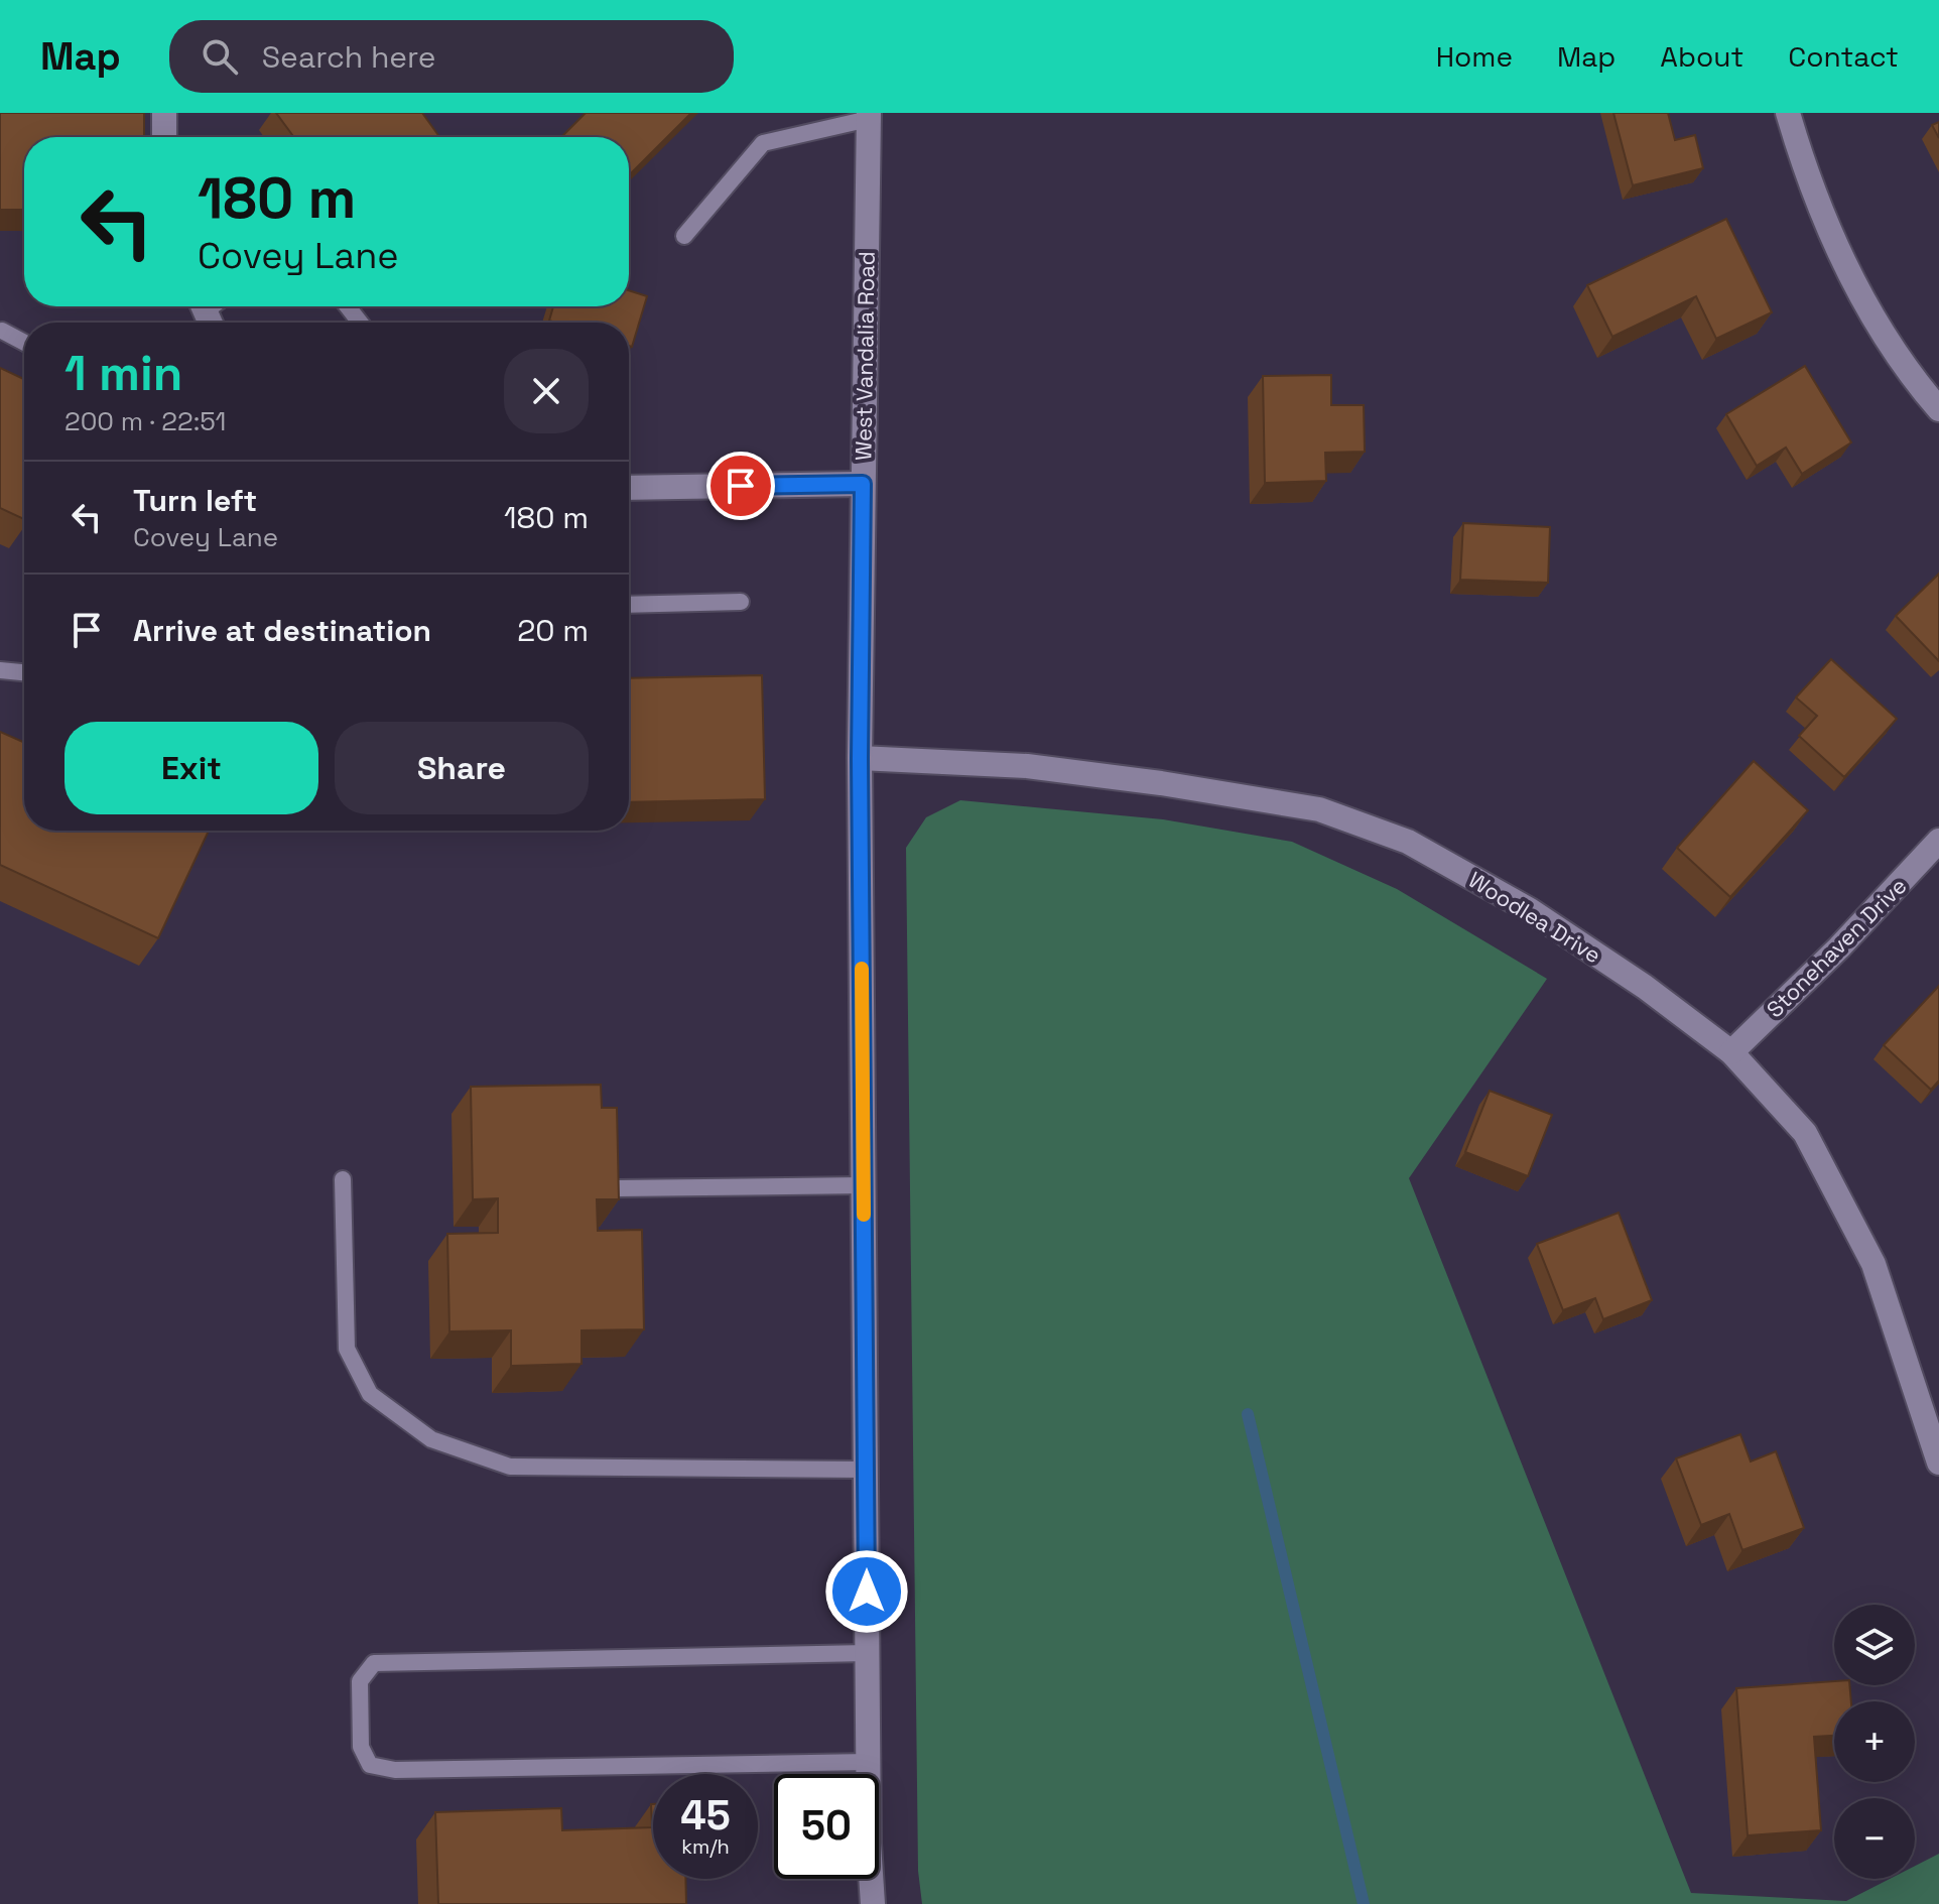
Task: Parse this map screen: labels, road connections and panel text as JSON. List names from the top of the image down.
{
  "streets": {
    "street": ["West Vandalia Road", "Woodlea Drive", "Stonehaven Drive"]
  },
  "crossings": [
    ["West Vandalia Road", "Woodlea Drive"],
    ["Woodlea Drive", "Stonehaven Drive"]
  ],
  "page": {
    "header": "Map",
    "search": "Search here",
    "nav": [
      "Home",
      "Map",
      "About",
      "Contact"
    ],
    "turn": ["180 m", "Covey Lane"],
    "heading": ["1 min", "200 m · 22:51"],
    "list": [
      {
        "name": "Turn left",
        "note": "Covey Lane",
        "value": "180 m"
      },
      {
        "name": "Arrive at destination",
        "value": "20 m"
      }
    ],
    "buttons": ["Exit", "Share"],
    "map_buttons": ["+", "−"],
    "speed": "45 km/h",
    "limit": "50"
  }
}
